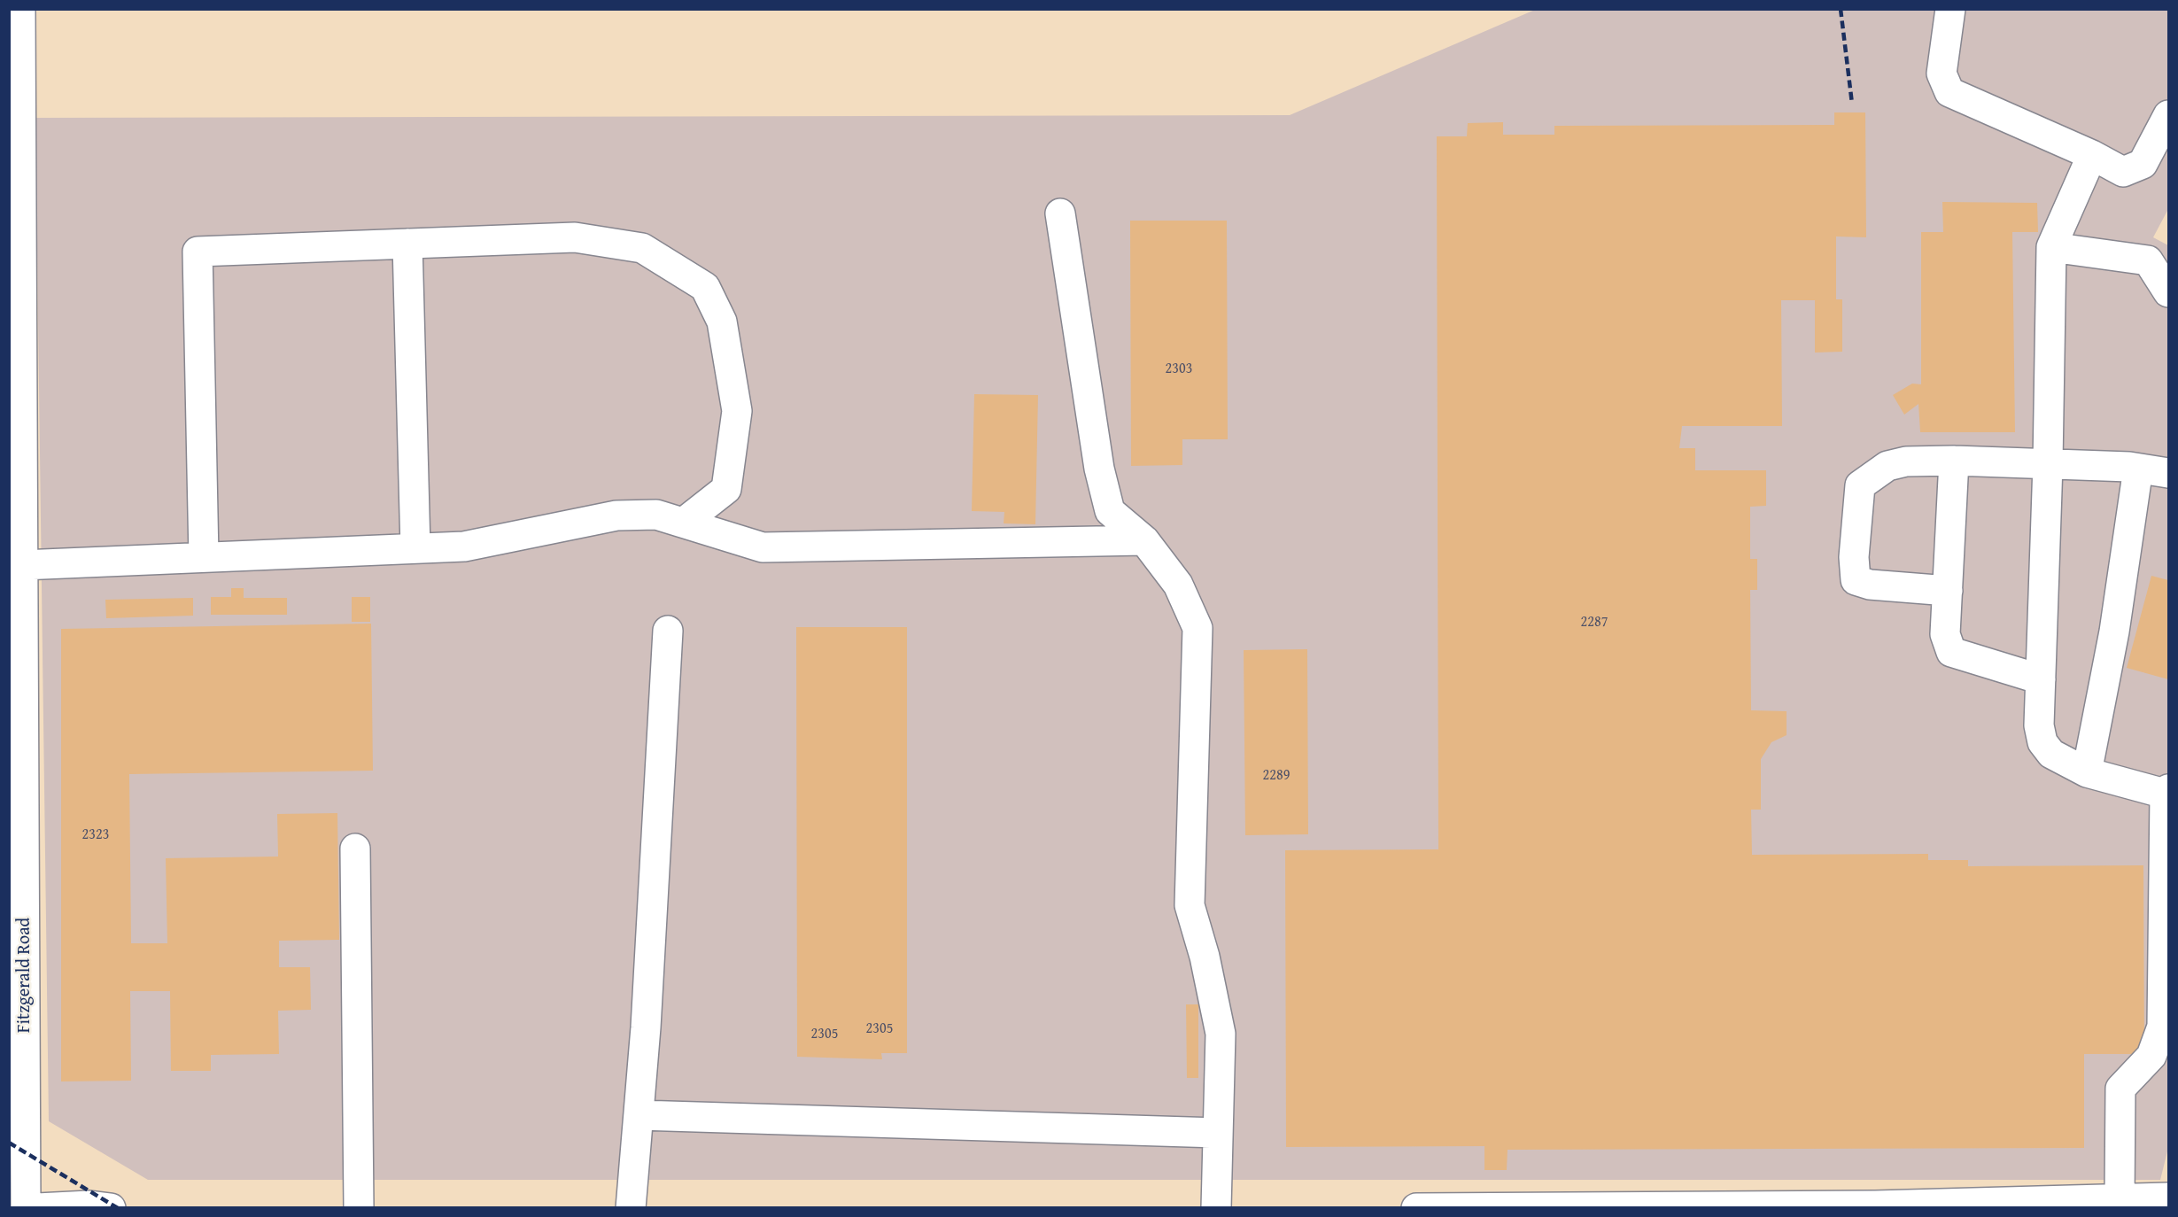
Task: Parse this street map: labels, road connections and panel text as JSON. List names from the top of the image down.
{
  "streets": {
    "street": ["Fitzgerald Road"]
  },
  "house_numbers": [
    "2303",
    "2287",
    "2289",
    "2323",
    "2305",
    "2305"
  ]
}
